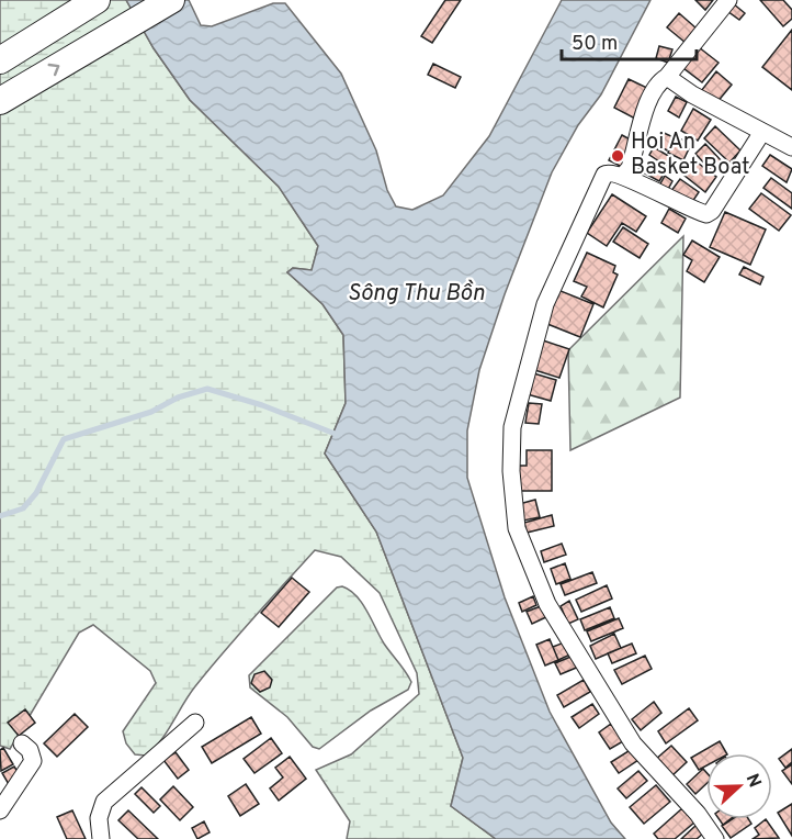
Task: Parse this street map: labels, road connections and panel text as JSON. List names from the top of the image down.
{
  "water": ["Sông Thu Bồn"],
  "places": ["Hoi An Basket Boat"],
  "scale_bar": "50 m",
  "north": "right"
}
